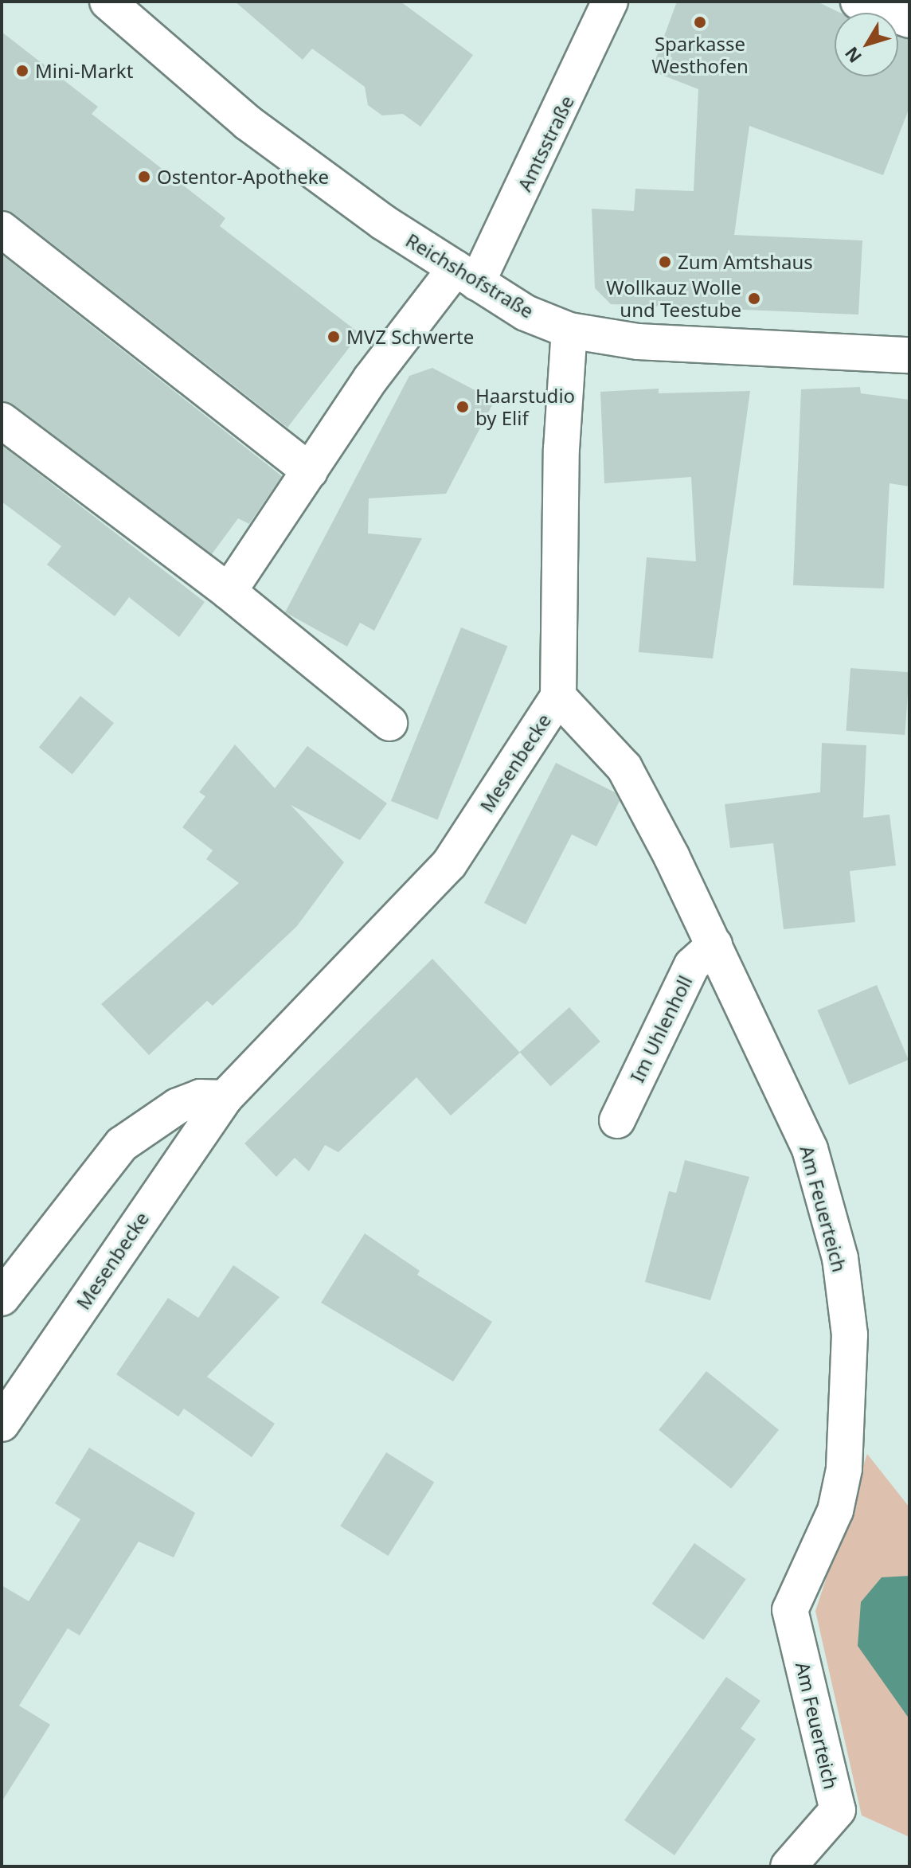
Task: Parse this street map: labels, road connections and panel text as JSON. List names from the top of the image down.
{
  "streets": {
    "street": [
      "Amtsstraße",
      "Reichshofstraße",
      "Mesenbecke",
      "Im Uhlenholl",
      "Am Feuerteich"
    ]
  },
  "crossings": [
    ["Amtsstraße", "Reichshofstraße"],
    ["Reichshofstraße", "Mesenbecke"],
    ["Mesenbecke", "Am Feuerteich"],
    ["Im Uhlenholl", "Am Feuerteich"]
  ],
  "places": [
    "Sparkasse Westhofen",
    "Mini-Markt",
    "Ostentor-Apotheke",
    "Zum Amtshaus",
    "Wollkauz Wolle und Teestube",
    "MVZ Schwerte",
    "Haarstudio by Elif"
  ],
  "north": "bottom left"
}
